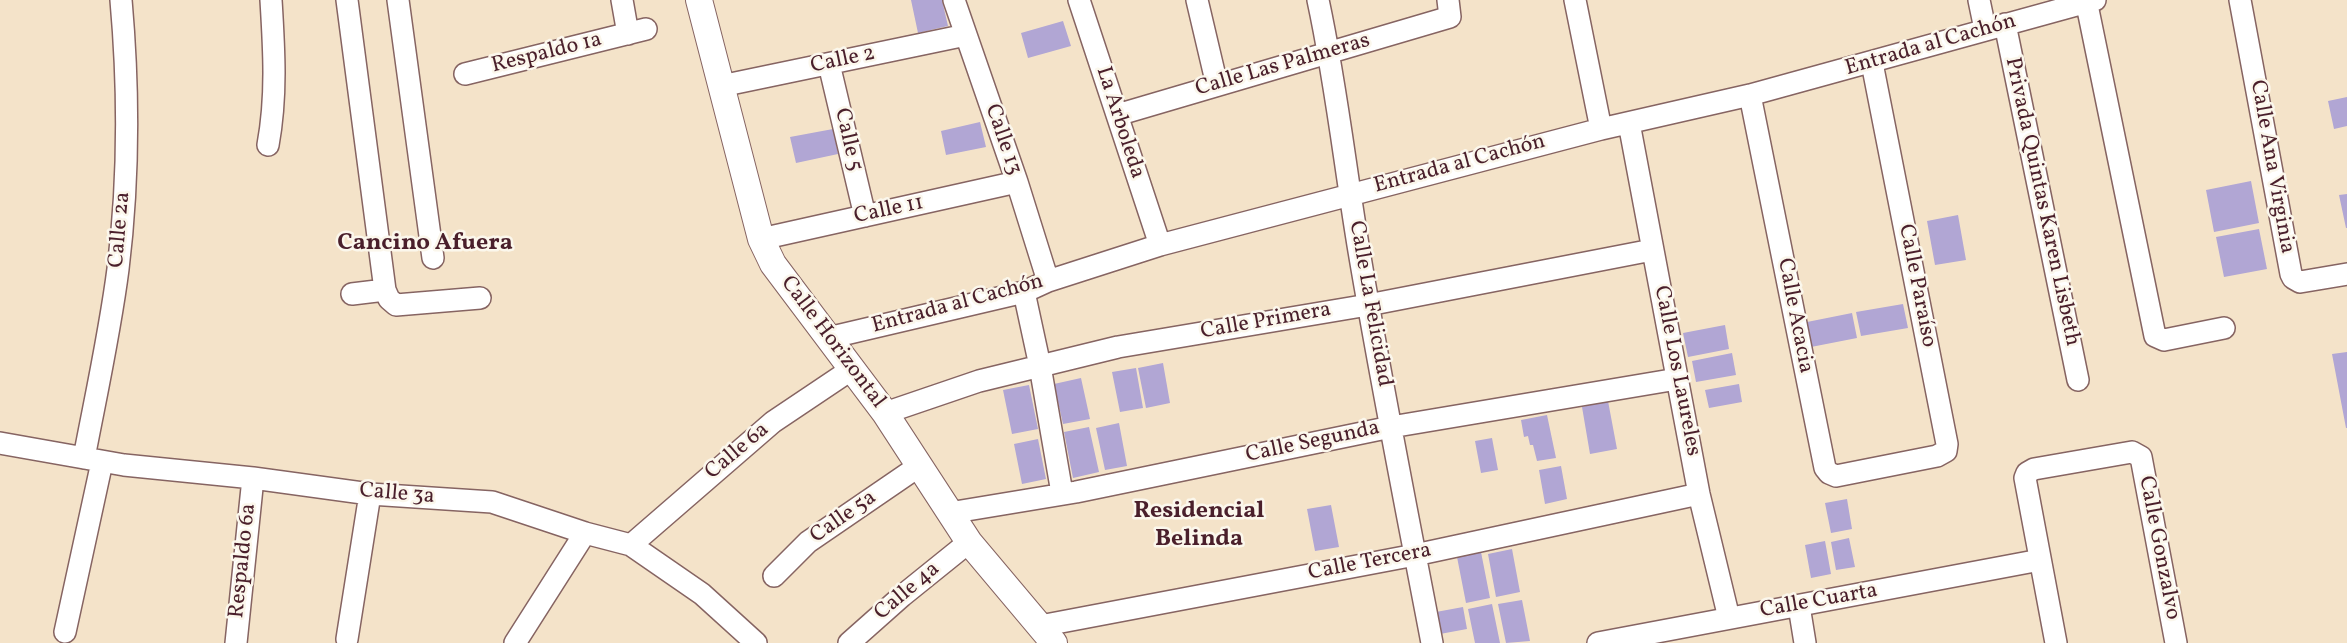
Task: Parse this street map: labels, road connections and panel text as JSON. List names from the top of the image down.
{
  "streets": {
    "main road": ["Calle Horizontal"],
    "street": [
      "Entrada al Cachón",
      "Respaldo 1a",
      "Calle 2",
      "Calle Las Palmeras",
      "La Arboleda",
      "Calle 5",
      "Calle 13",
      "Calle Ana Virginia",
      "Privada Quintas Karen Lisbeth",
      "Calle 11",
      "Calle 2a",
      "Calle Paraíso",
      "Calle La Felicidad",
      "Calle Acacia",
      "Calle Primera",
      "Calle Los Laureles",
      "Calle Segunda",
      "Calle 6a",
      "Calle 3a",
      "Calle 5a",
      "Calle Gonzalvo",
      "Respaldo 6a",
      "Calle Tercera",
      "Calle 4a",
      "Calle Cuarta"
    ]
  },
  "crossings": [
    ["Entrada al Cachón", "La Arboleda"],
    ["Entrada al Cachón", "Calle 13"],
    ["Entrada al Cachón", "Privada Quintas Karen Lisbeth"],
    ["Entrada al Cachón", "Calle Paraíso"],
    ["Entrada al Cachón", "Calle La Felicidad"],
    ["Entrada al Cachón", "Calle Acacia"],
    ["Entrada al Cachón", "Calle Horizontal"],
    ["Entrada al Cachón", "Calle Los Laureles"],
    ["Calle 2", "Calle 5"],
    ["Calle 2", "Calle 13"],
    ["Calle 2", "Calle Horizontal"],
    ["Calle Las Palmeras", "La Arboleda"],
    ["Calle Las Palmeras", "Calle La Felicidad"],
    ["Calle 5", "Calle 11"],
    ["Calle 13", "Calle 11"],
    ["Calle 11", "Calle Horizontal"],
    ["Calle 2a", "Calle 3a"],
    ["Calle Paraíso", "Calle Acacia"],
    ["Calle La Felicidad", "Calle Primera"],
    ["Calle La Felicidad", "Calle Segunda"],
    ["Calle La Felicidad", "Calle Tercera"],
    ["Calle Primera", "Calle Horizontal"],
    ["Calle Primera", "Calle Los Laureles"],
    ["Calle Horizontal", "Calle Segunda"],
    ["Calle Horizontal", "Calle 6a"],
    ["Calle Horizontal", "Calle 5a"],
    ["Calle Horizontal", "Calle Tercera"],
    ["Calle Horizontal", "Calle 4a"],
    ["Calle Los Laureles", "Calle Segunda"],
    ["Calle Los Laureles", "Calle Tercera"],
    ["Calle Los Laureles", "Calle Cuarta"],
    ["Calle 6a", "Calle 3a"],
    ["Calle 3a", "Respaldo 6a"],
    ["Calle Gonzalvo", "Calle Cuarta"]
  ],
  "districts": ["Cancino Afuera", "Residencial Belinda"]
}
